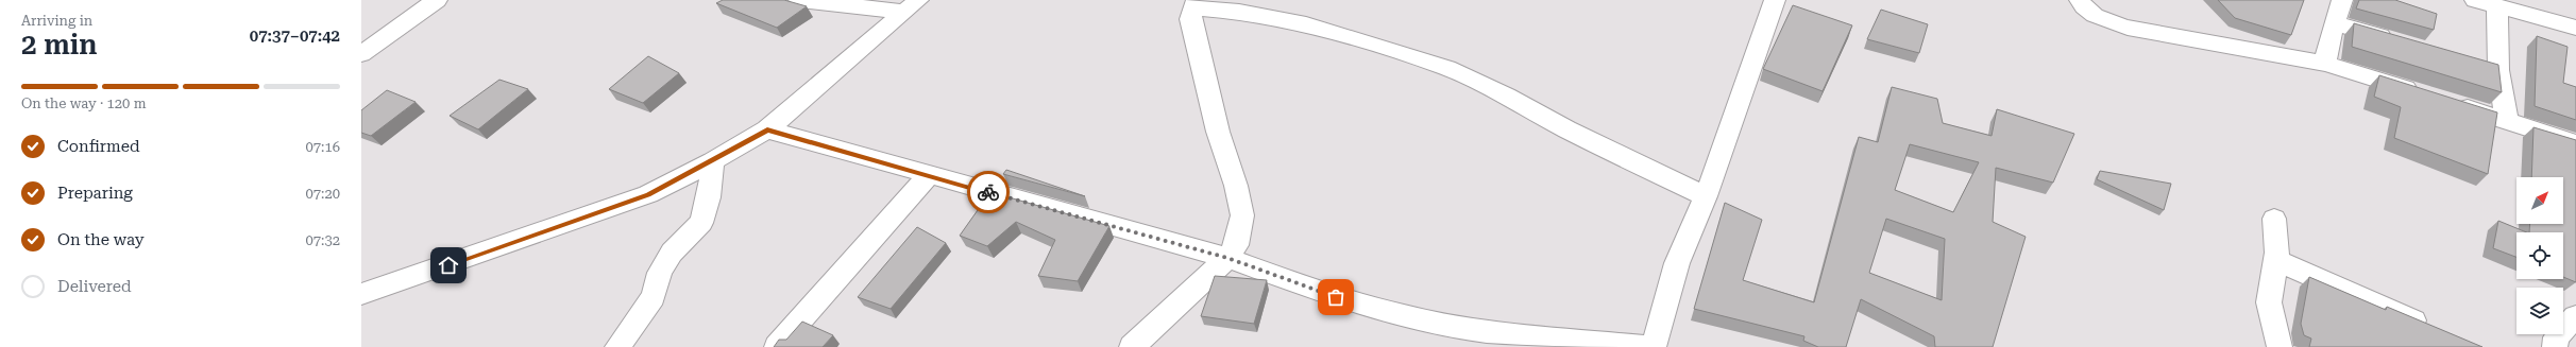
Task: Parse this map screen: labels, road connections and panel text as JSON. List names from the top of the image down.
{
  "north": "top right",
  "page": {
    "heading": ["2 min", "Arriving in", "07:37–07:42"],
    "bar": "On the way · 120 m",
    "list": [
      ["Confirmed", "07:16"],
      ["Preparing", "07:20"],
      ["On the way", "07:32"],
      "Delivered"
    ]
  }
}
